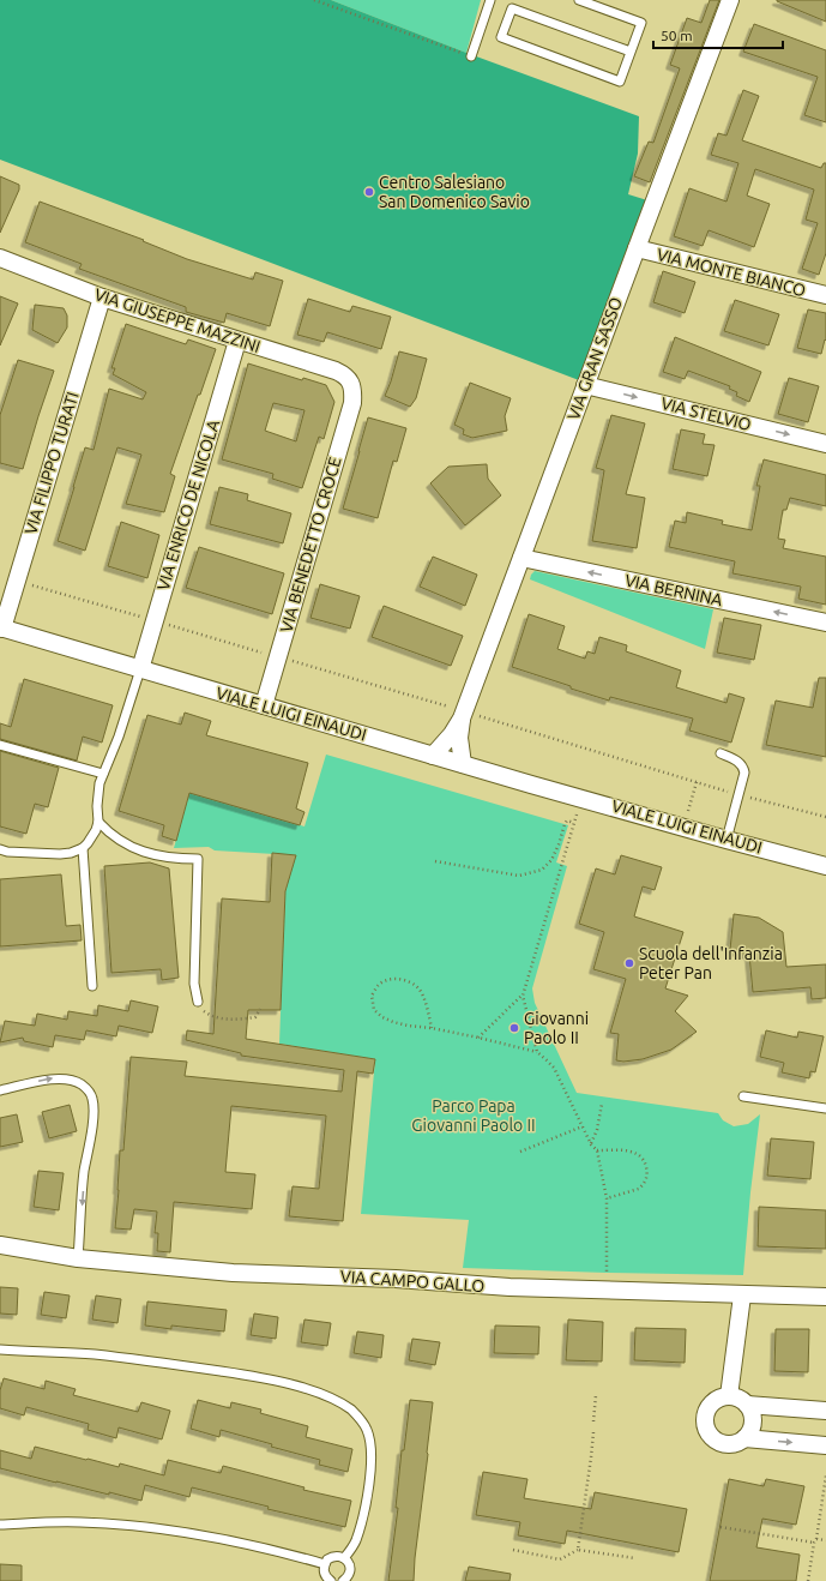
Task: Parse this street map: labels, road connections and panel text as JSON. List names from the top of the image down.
{
  "streets": {
    "street": [
      "VIA MONTE BIANCO",
      "VIA GIUSEPPE MAZZINI",
      "VIA GRAN SASSO",
      "VIA STELVIO",
      "VIA FILIPPO TURATI",
      "VIA ENRICO DE NICOLA",
      "VIA BENEDETTO CROCE",
      "VIA BERNINA",
      "VIALE LUIGI EINAUDI",
      "VIA CAMPO GALLO"
    ]
  },
  "crossings": [
    ["VIA MONTE BIANCO", "VIA GRAN SASSO"],
    ["VIA GIUSEPPE MAZZINI", "VIA FILIPPO TURATI"],
    ["VIA GIUSEPPE MAZZINI", "VIA ENRICO DE NICOLA"],
    ["VIA GIUSEPPE MAZZINI", "VIA BENEDETTO CROCE"],
    ["VIA GRAN SASSO", "VIA STELVIO"],
    ["VIA GRAN SASSO", "VIA BERNINA"],
    ["VIA GRAN SASSO", "VIALE LUIGI EINAUDI"],
    ["VIA FILIPPO TURATI", "VIALE LUIGI EINAUDI"],
    ["VIA ENRICO DE NICOLA", "VIALE LUIGI EINAUDI"],
    ["VIA BENEDETTO CROCE", "VIALE LUIGI EINAUDI"]
  ],
  "one_way": ["VIA STELVIO", "VIA BERNINA"],
  "parks": ["Parco Papa Giovanni Paolo II"],
  "places": ["Centro Salesiano San Domenico Savio", "Scuola dell'Infanzia Peter Pan", "Giovanni Paolo II"],
  "scale_bar": "50 m"
}
